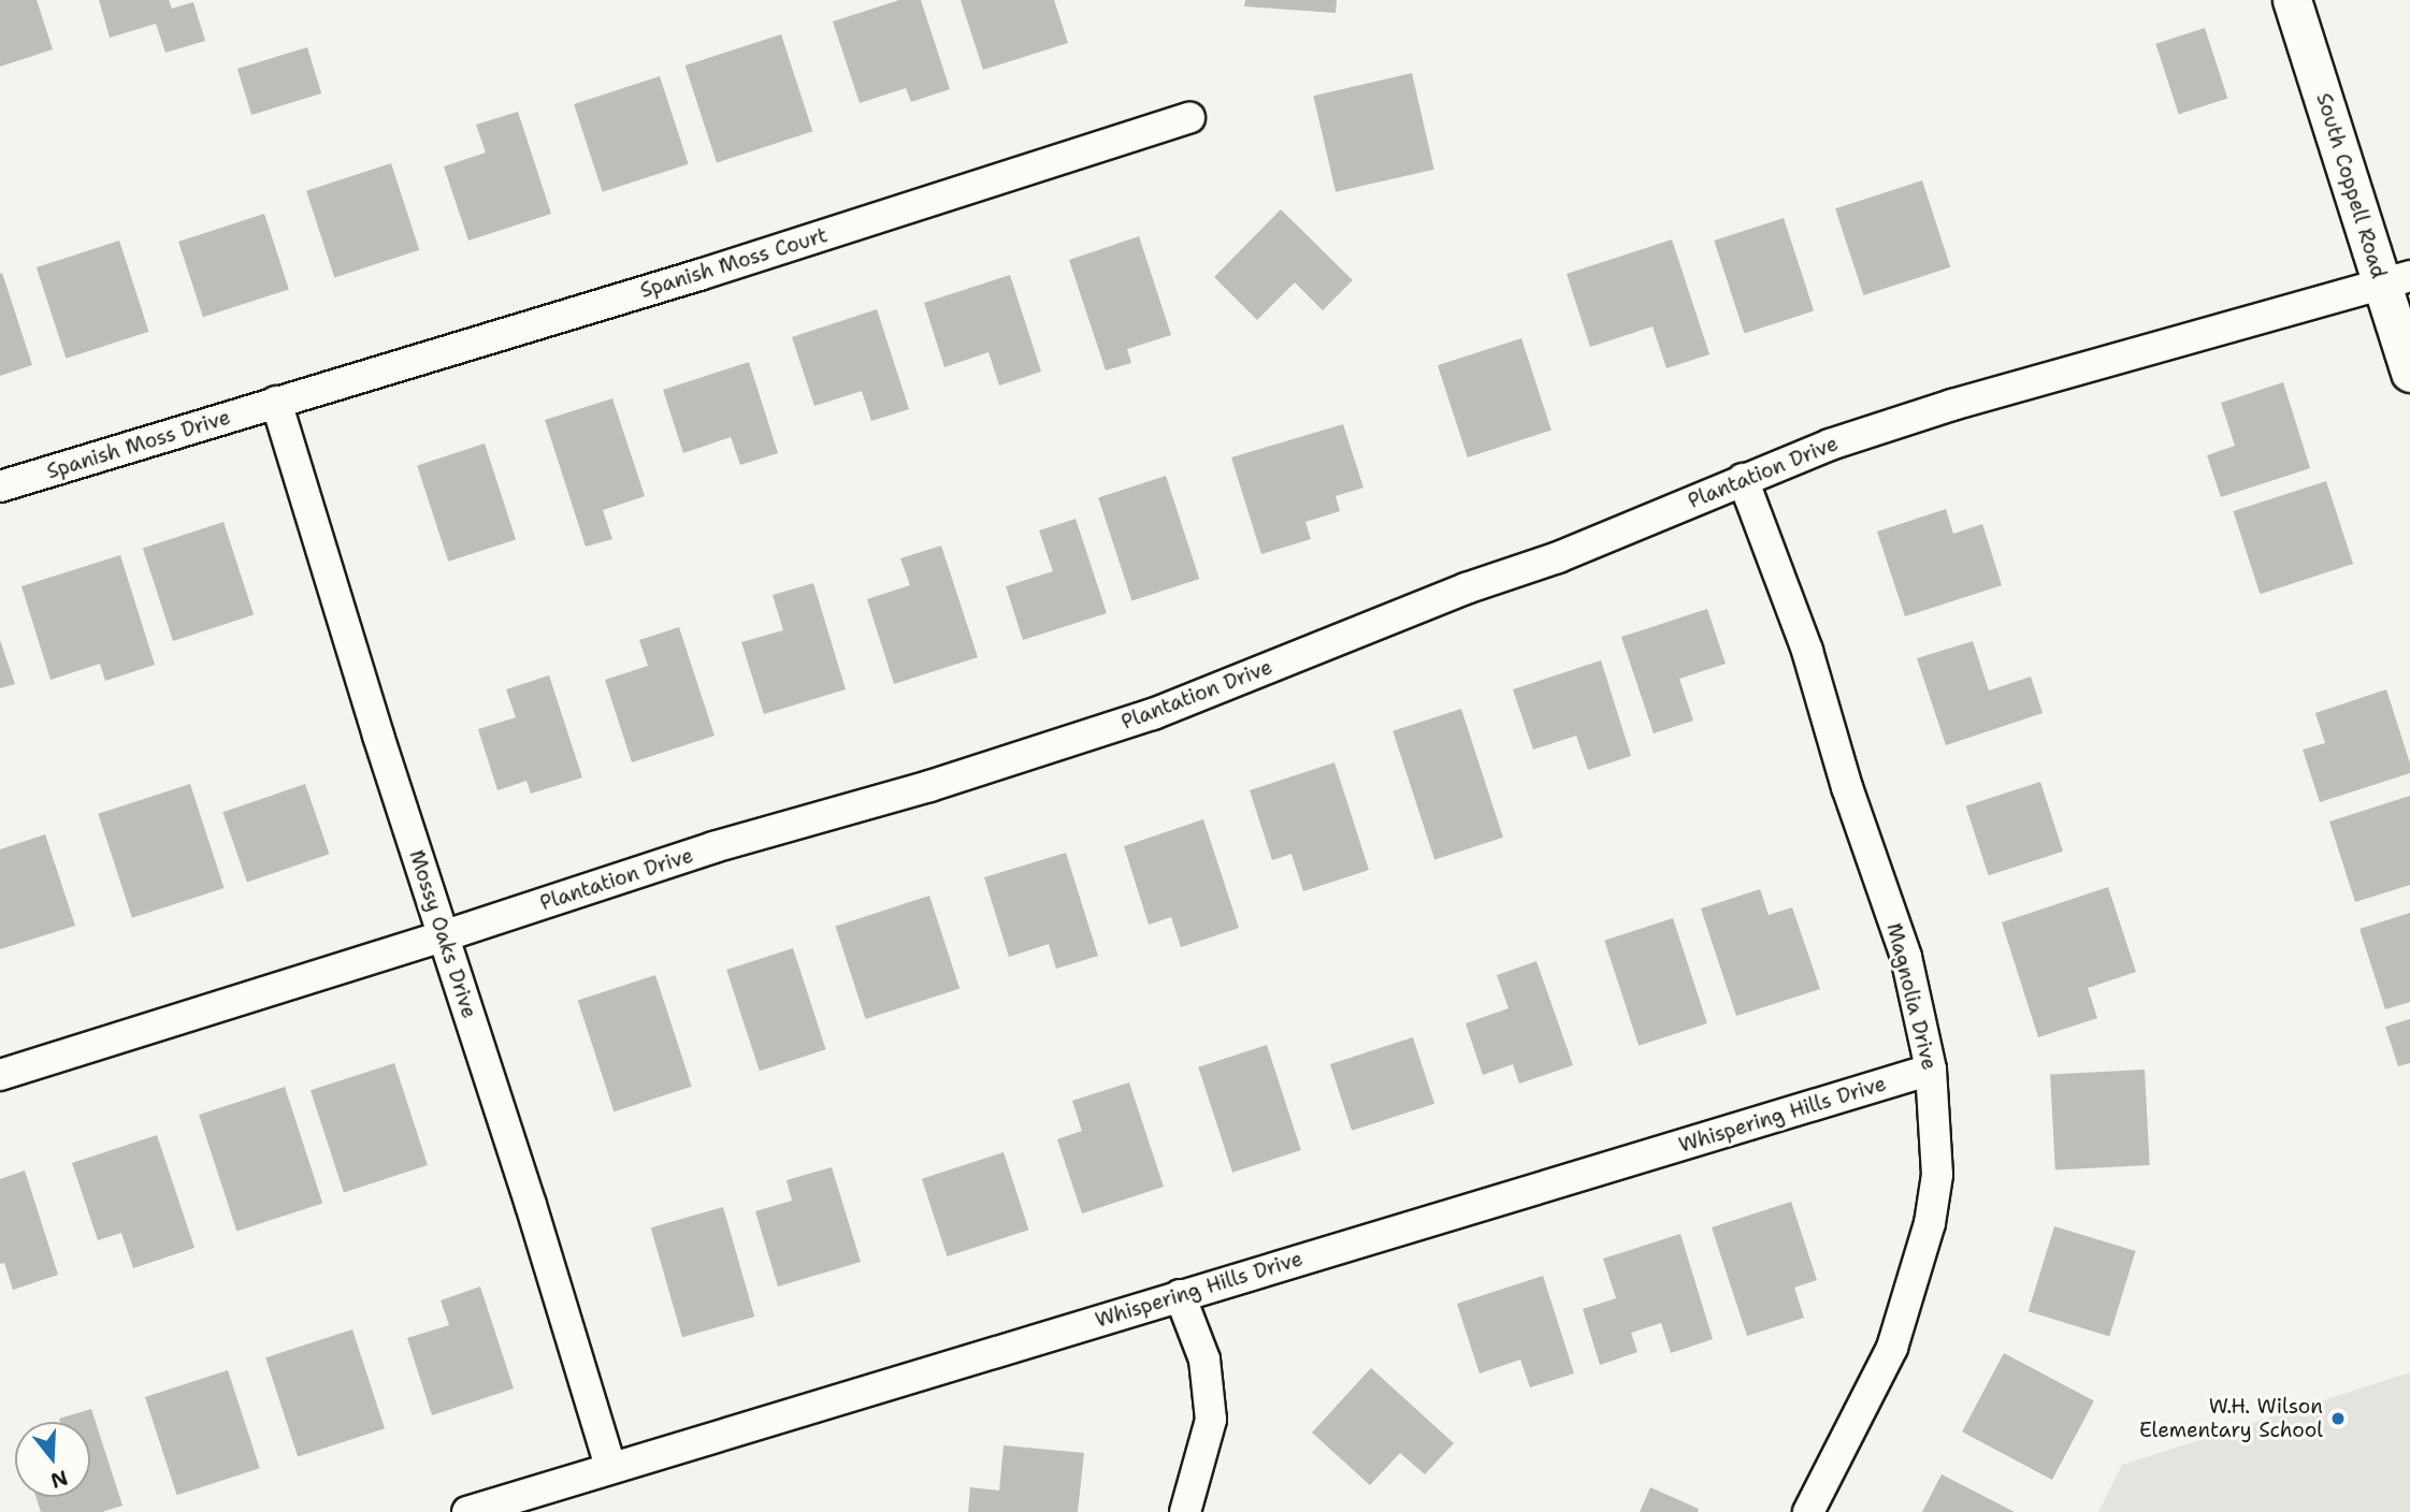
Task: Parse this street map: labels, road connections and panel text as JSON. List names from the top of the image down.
{
  "streets": {
    "street": [
      "South Coppell Road",
      "Spanish Moss Court",
      "Spanish Moss Drive",
      "Plantation Drive",
      "Mossy Oaks Drive",
      "Magnolia Drive",
      "Whispering Hills Drive"
    ]
  },
  "crossings": [
    ["South Coppell Road", "Plantation Drive"],
    ["Spanish Moss Court", "Spanish Moss Drive"],
    ["Spanish Moss Court", "Mossy Oaks Drive"],
    ["Spanish Moss Drive", "Mossy Oaks Drive"],
    ["Plantation Drive", "Mossy Oaks Drive"],
    ["Plantation Drive", "Magnolia Drive"],
    ["Mossy Oaks Drive", "Whispering Hills Drive"],
    ["Magnolia Drive", "Whispering Hills Drive"]
  ],
  "places": ["W.H. Wilson Elementary School"],
  "north": "bottom"
}
